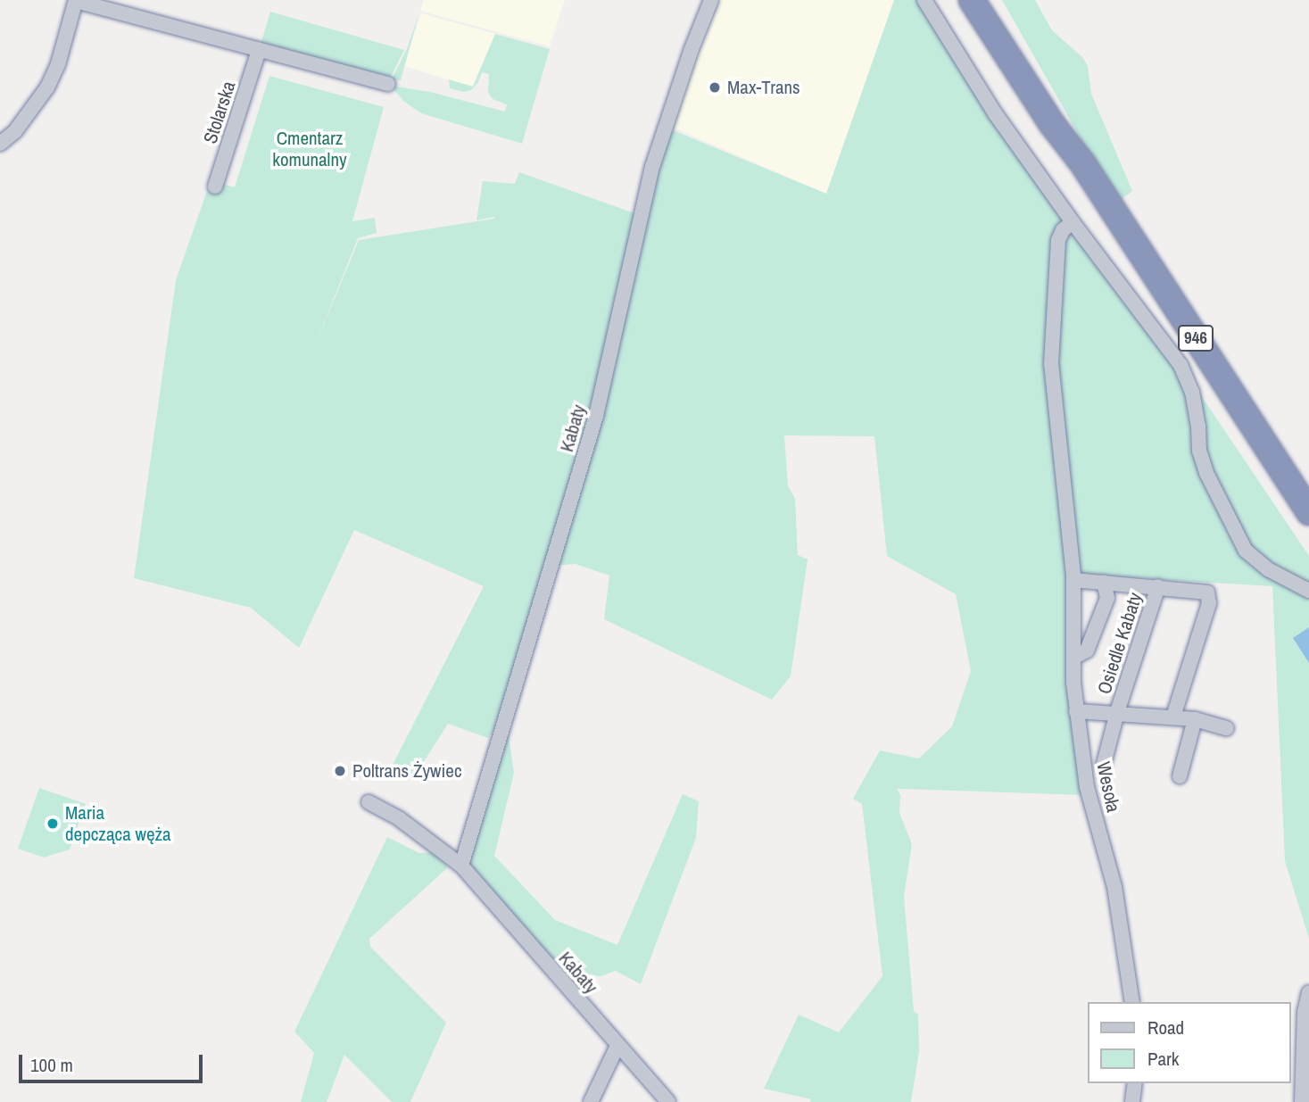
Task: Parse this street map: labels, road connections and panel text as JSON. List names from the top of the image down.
{
  "streets": {
    "highway": ["946"],
    "street": [
      "Stolarska",
      "Kabaty",
      "Osiedle Kabaty",
      "Wesoła"
    ]
  },
  "crossings": [
    ["Osiedle Kabaty", "Wesoła"]
  ],
  "parks": ["Cmentarz komunalny"],
  "places": ["Max-Trans", "Poltrans Żywiec", "Maria depcząca węża"],
  "legend": ["Road", "Park"],
  "scale_bar": "100 m"
}
